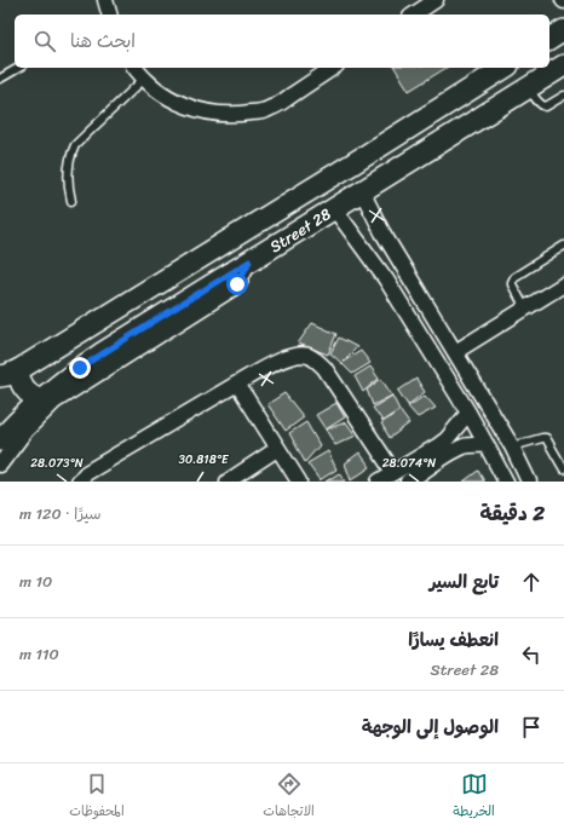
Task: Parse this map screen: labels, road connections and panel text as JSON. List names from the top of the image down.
{
  "streets": {
    "street": ["Street 28"]
  },
  "page": {
    "search": "ابحث هنا",
    "heading": ["2 دقيقة", "سيرًا · 120 m"],
    "list": [
      ["تابع السير", "10 m"],
      ["انعطف يسارًا", "Street 28", "110 m"],
      "الوصول إلى الوجهة"
    ],
    "nav": ["الخريطة", "الاتجاهات", "المحفوظات"]
  },
  "coordinates": ["30.818°E", "28.073°N", "28.074°N"]
}
